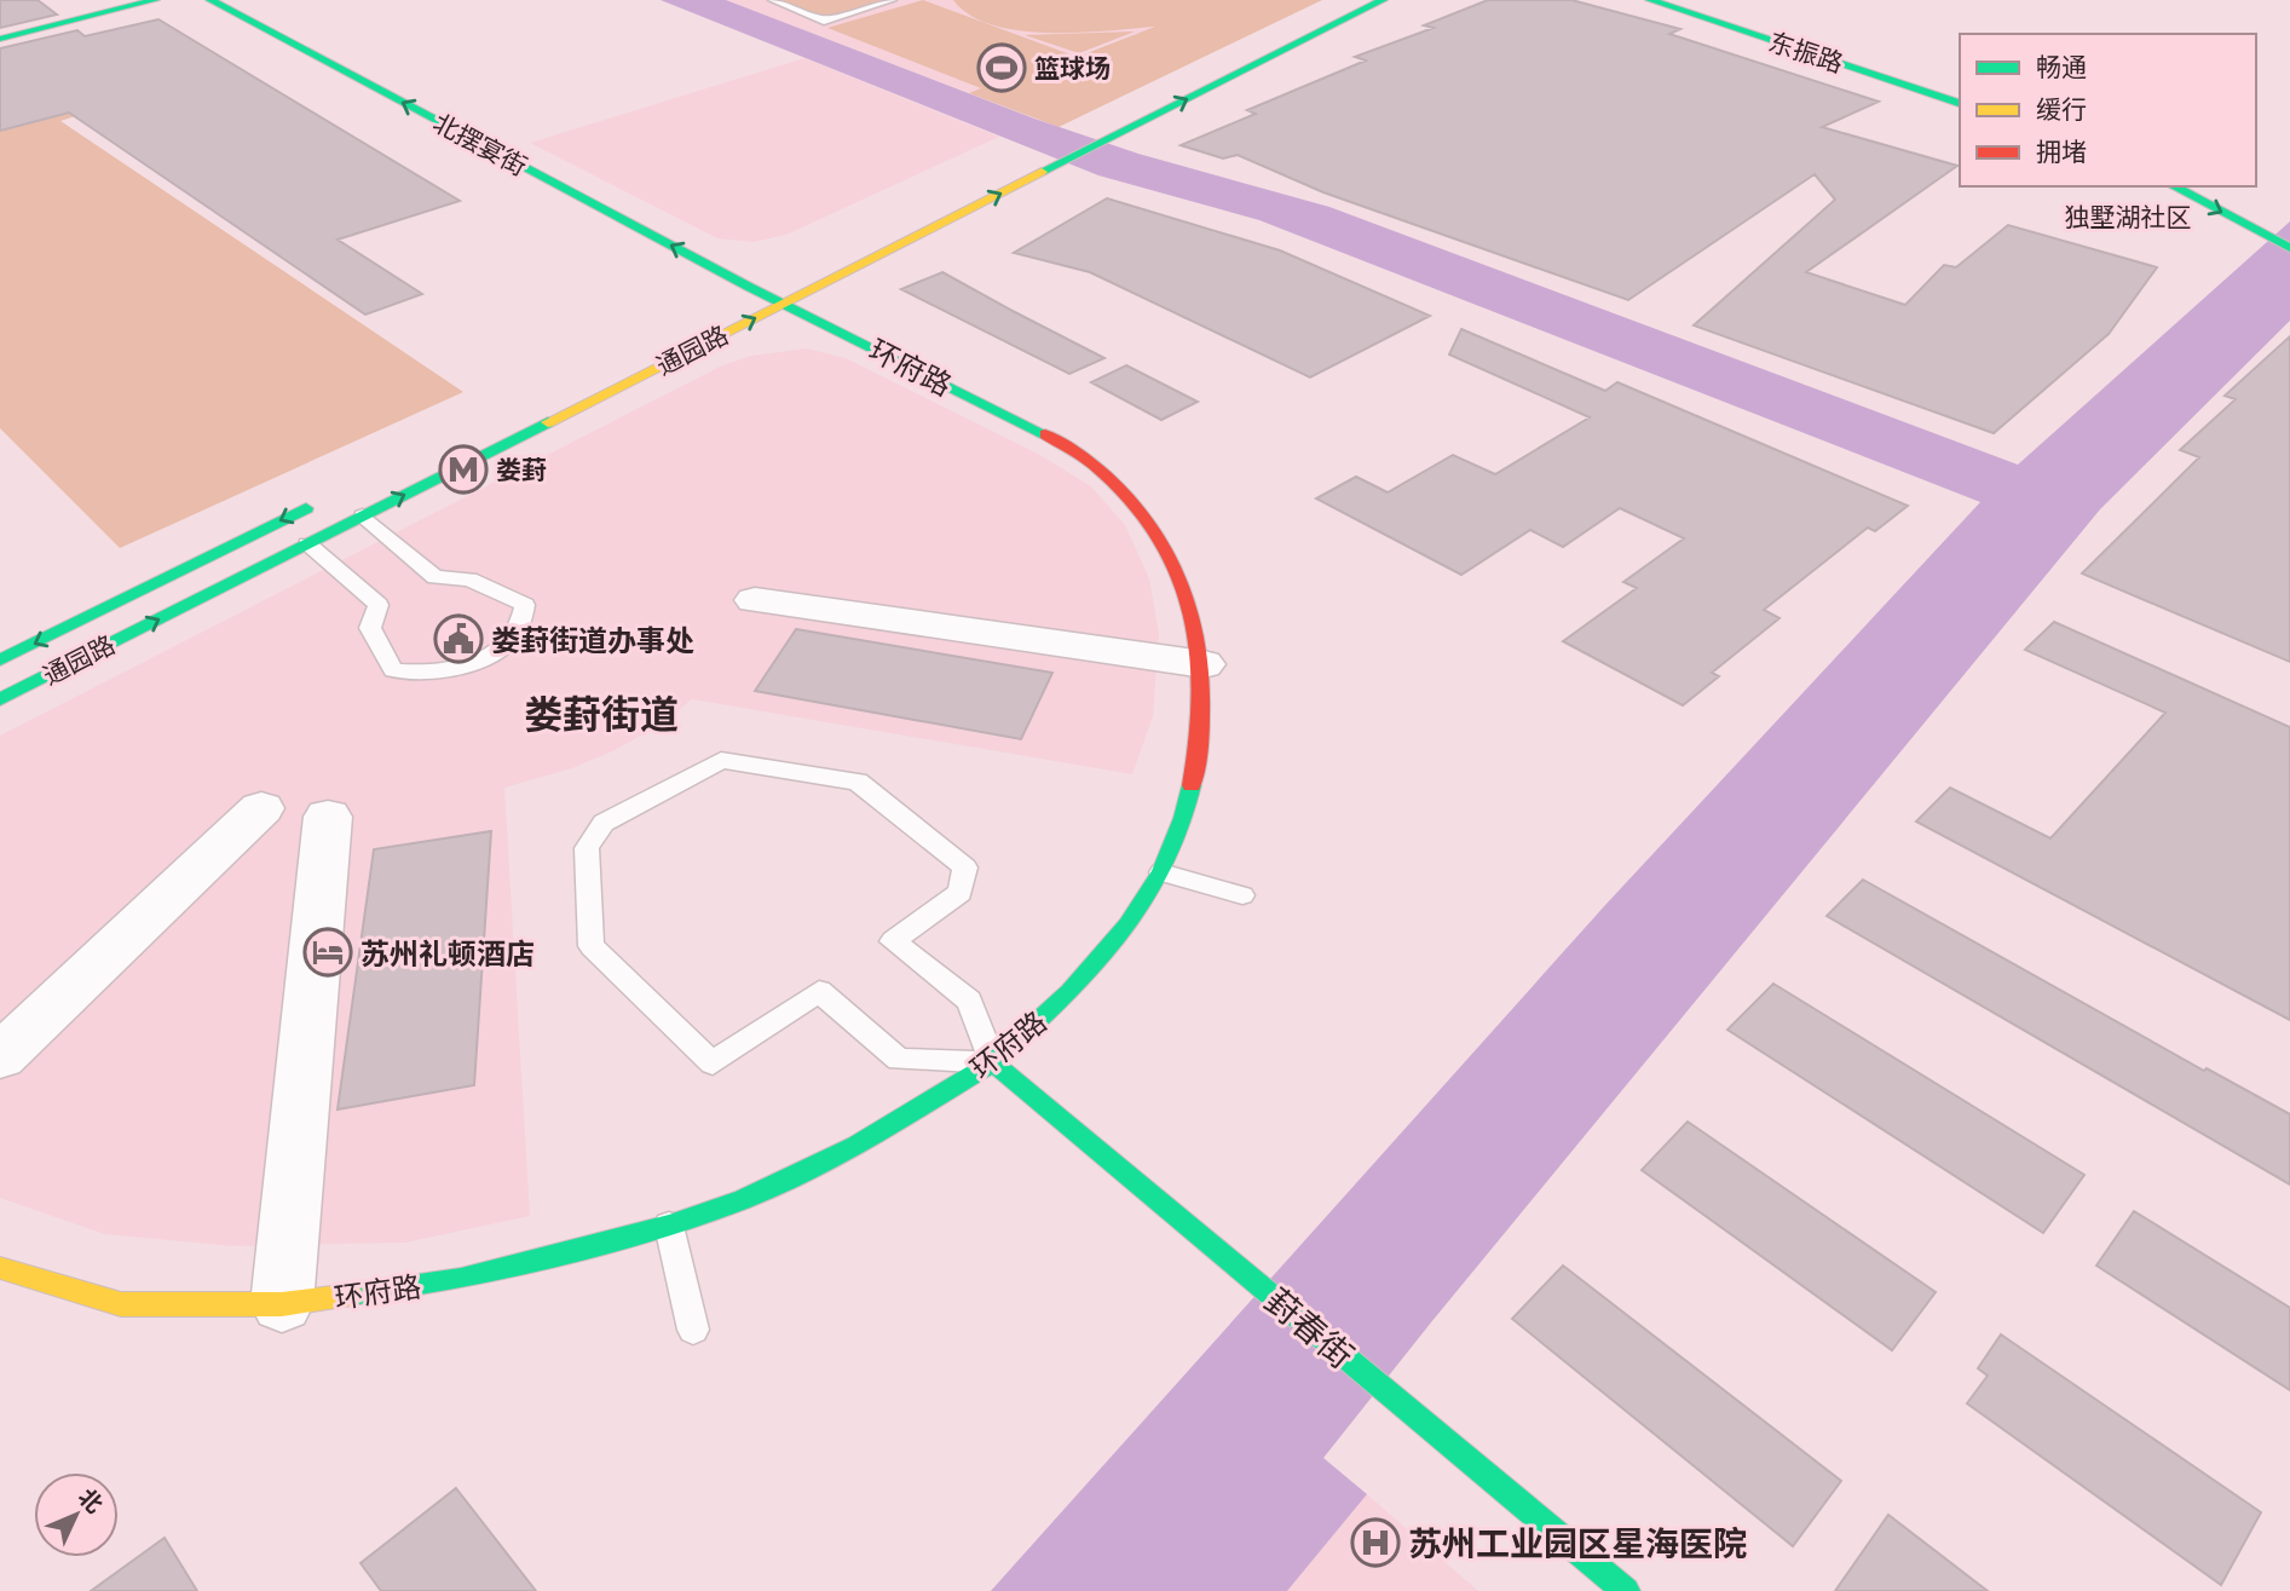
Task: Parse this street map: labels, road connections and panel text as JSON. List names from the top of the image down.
{
  "streets": {
    "main road": [
      "东振路",
      "北摆宴街",
      "通园路",
      "环府路",
      "葑春街"
    ]
  },
  "crossings": [
    ["北摆宴街", "通园路"],
    ["北摆宴街", "环府路"],
    ["通园路", "环府路"],
    ["环府路", "葑春街"]
  ],
  "one_way": ["北摆宴街"],
  "districts": ["独墅湖社区", "娄葑街道"],
  "places": {
    "sports": ["篮球场"],
    "metro station": ["娄葑"],
    "public building": ["娄葑街道办事处"],
    "hotel": ["苏州礼顿酒店"],
    "hospital": ["苏州工业园区星海医院"]
  },
  "legend": ["畅通", "缓行", "拥堵"],
  "north": "top right"
}
